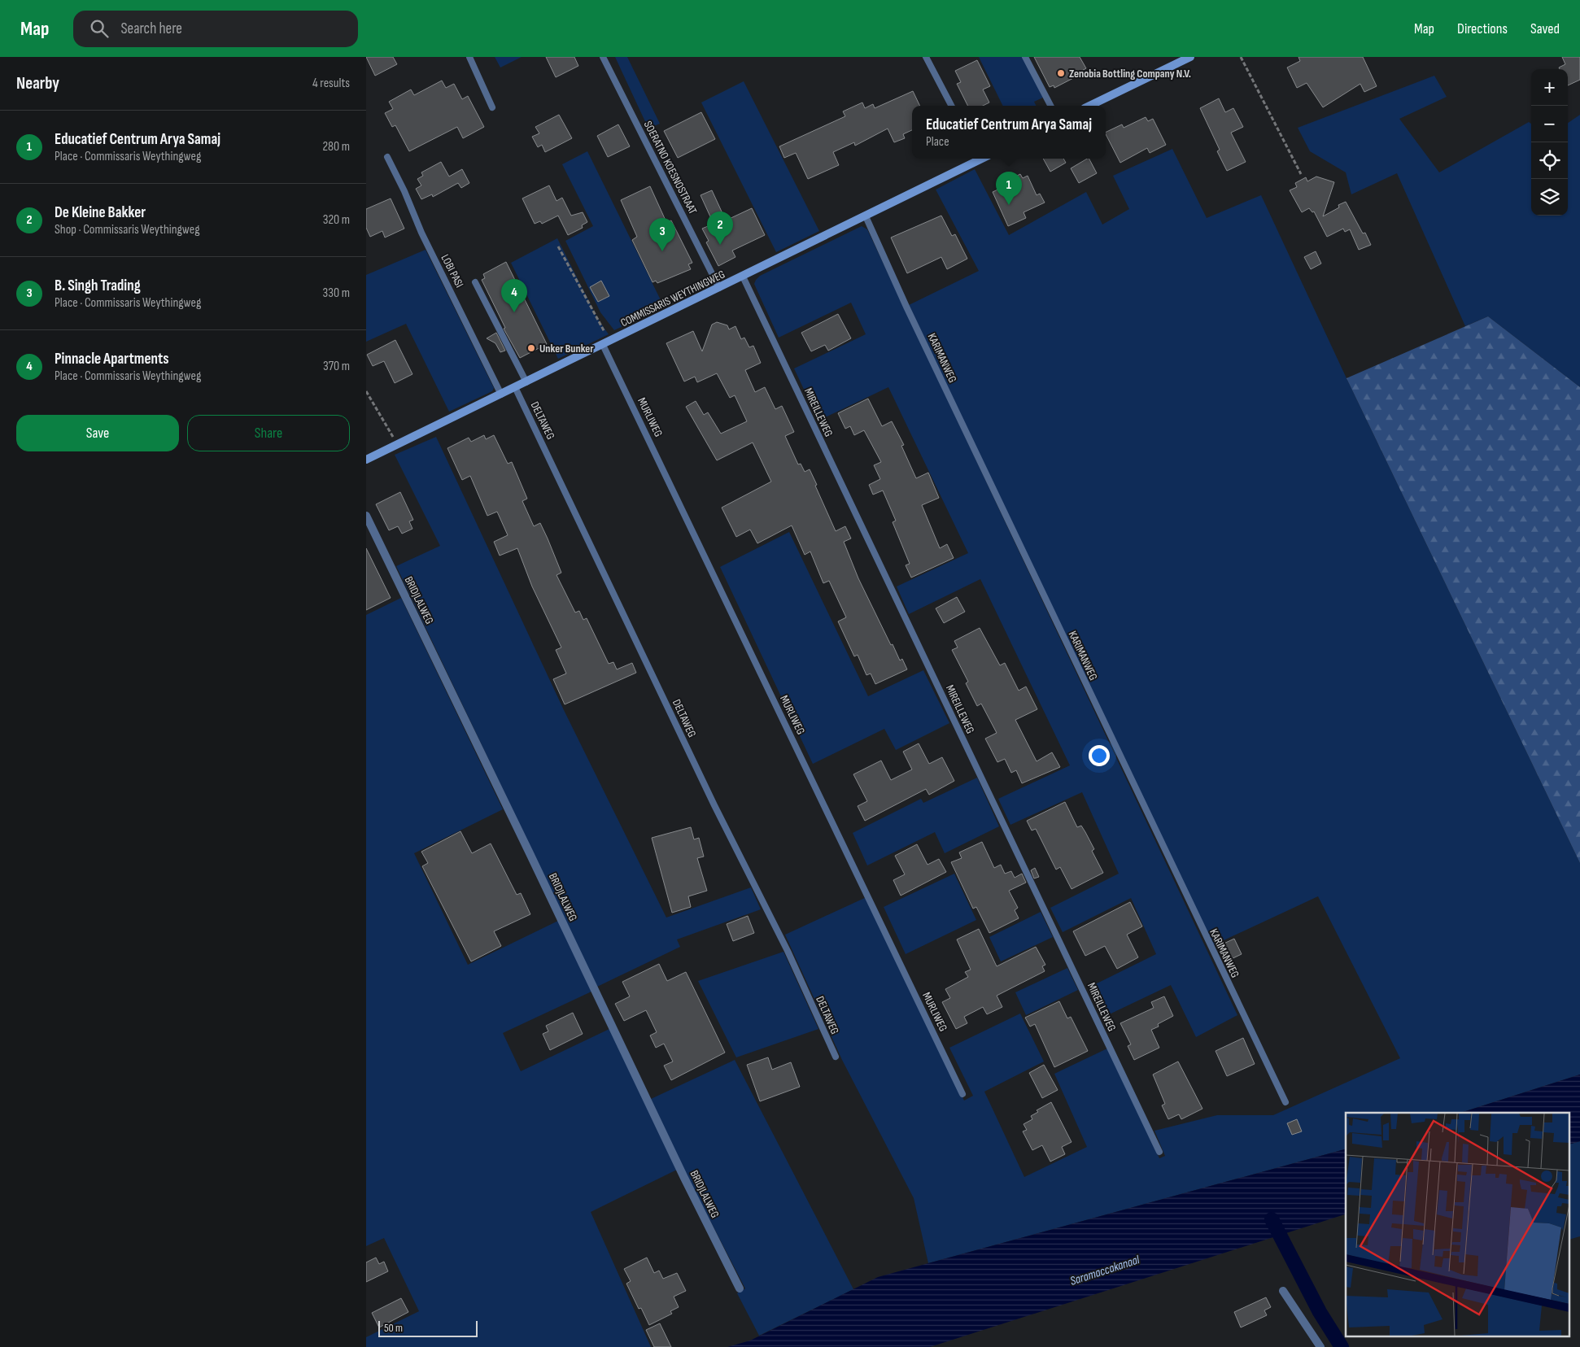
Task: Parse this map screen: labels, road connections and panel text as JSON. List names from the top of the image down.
{
  "streets": {
    "main road": ["COMMISSARIS WEYTHINGWEG"],
    "street": ["BRIDJLALWEG"],
    "lane": [
      "SOERATNO KOESNOSTRAAT",
      "LOBI PASI",
      "KARIMANWEG",
      "MIREILLEWEG",
      "MURLIWEG",
      "DELTAWEG"
    ]
  },
  "crossings": [
    ["SOERATNO KOESNOSTRAAT", "COMMISSARIS WEYTHINGWEG"],
    ["LOBI PASI", "COMMISSARIS WEYTHINGWEG"],
    ["COMMISSARIS WEYTHINGWEG", "KARIMANWEG"],
    ["COMMISSARIS WEYTHINGWEG", "MIREILLEWEG"],
    ["COMMISSARIS WEYTHINGWEG", "MURLIWEG"],
    ["COMMISSARIS WEYTHINGWEG", "DELTAWEG"]
  ],
  "water": ["Saramaccakanaal"],
  "places": ["Zenobia Bottling Company N.V.", "Unker Bunker"],
  "scale_bar": "50 m",
  "page": {
    "header": "Map",
    "search": "Search here",
    "nav": ["Map", "Directions", "Saved"],
    "heading": ["Nearby", "4 results"],
    "map_buttons": ["+", "−"],
    "popup": ["Educatief Centrum Arya Samaj", "Place"],
    "list": [
      {
        "mark": "1",
        "name": "Educatief Centrum Arya Samaj",
        "note": "Place · Commissaris Weythingweg",
        "value": "280 m"
      },
      {
        "mark": "2",
        "name": "De Kleine Bakker",
        "note": "Shop · Commissaris Weythingweg",
        "value": "320 m"
      },
      {
        "mark": "3",
        "name": "B. Singh Trading",
        "note": "Place · Commissaris Weythingweg",
        "value": "330 m"
      },
      {
        "mark": "4",
        "name": "Pinnacle Apartments",
        "note": "Place · Commissaris Weythingweg",
        "value": "370 m"
      }
    ],
    "pins": [
      "1",
      "2",
      "3",
      "4"
    ],
    "buttons": ["Save", "Share"],
    "scale": "50 m"
  }
}
